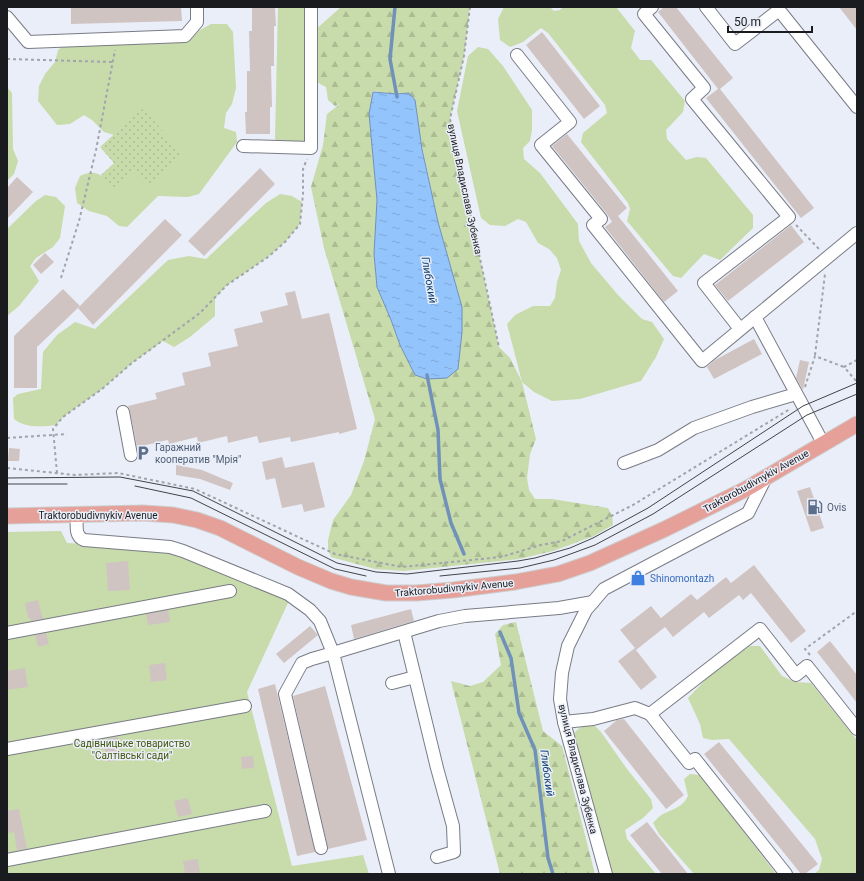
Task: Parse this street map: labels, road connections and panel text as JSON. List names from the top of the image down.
{
  "streets": {
    "main road": ["Traktorobudivnykiv Avenue"],
    "street": ["вулиця Владислава Зубенка"]
  },
  "crossings": [
    ["вулиця Владислава Зубенка", "Traktorobudivnykiv Avenue"]
  ],
  "water": ["Глибокий"],
  "parks": ["Садівницьке товариство \"Салтівські сади\""],
  "places": {
    "parking": ["Гаражний кооператив \"Мрія\""],
    "fuel station": ["Ovis"],
    "shop": ["Shinomontazh"]
  },
  "scale_bar": "50 m"
}
